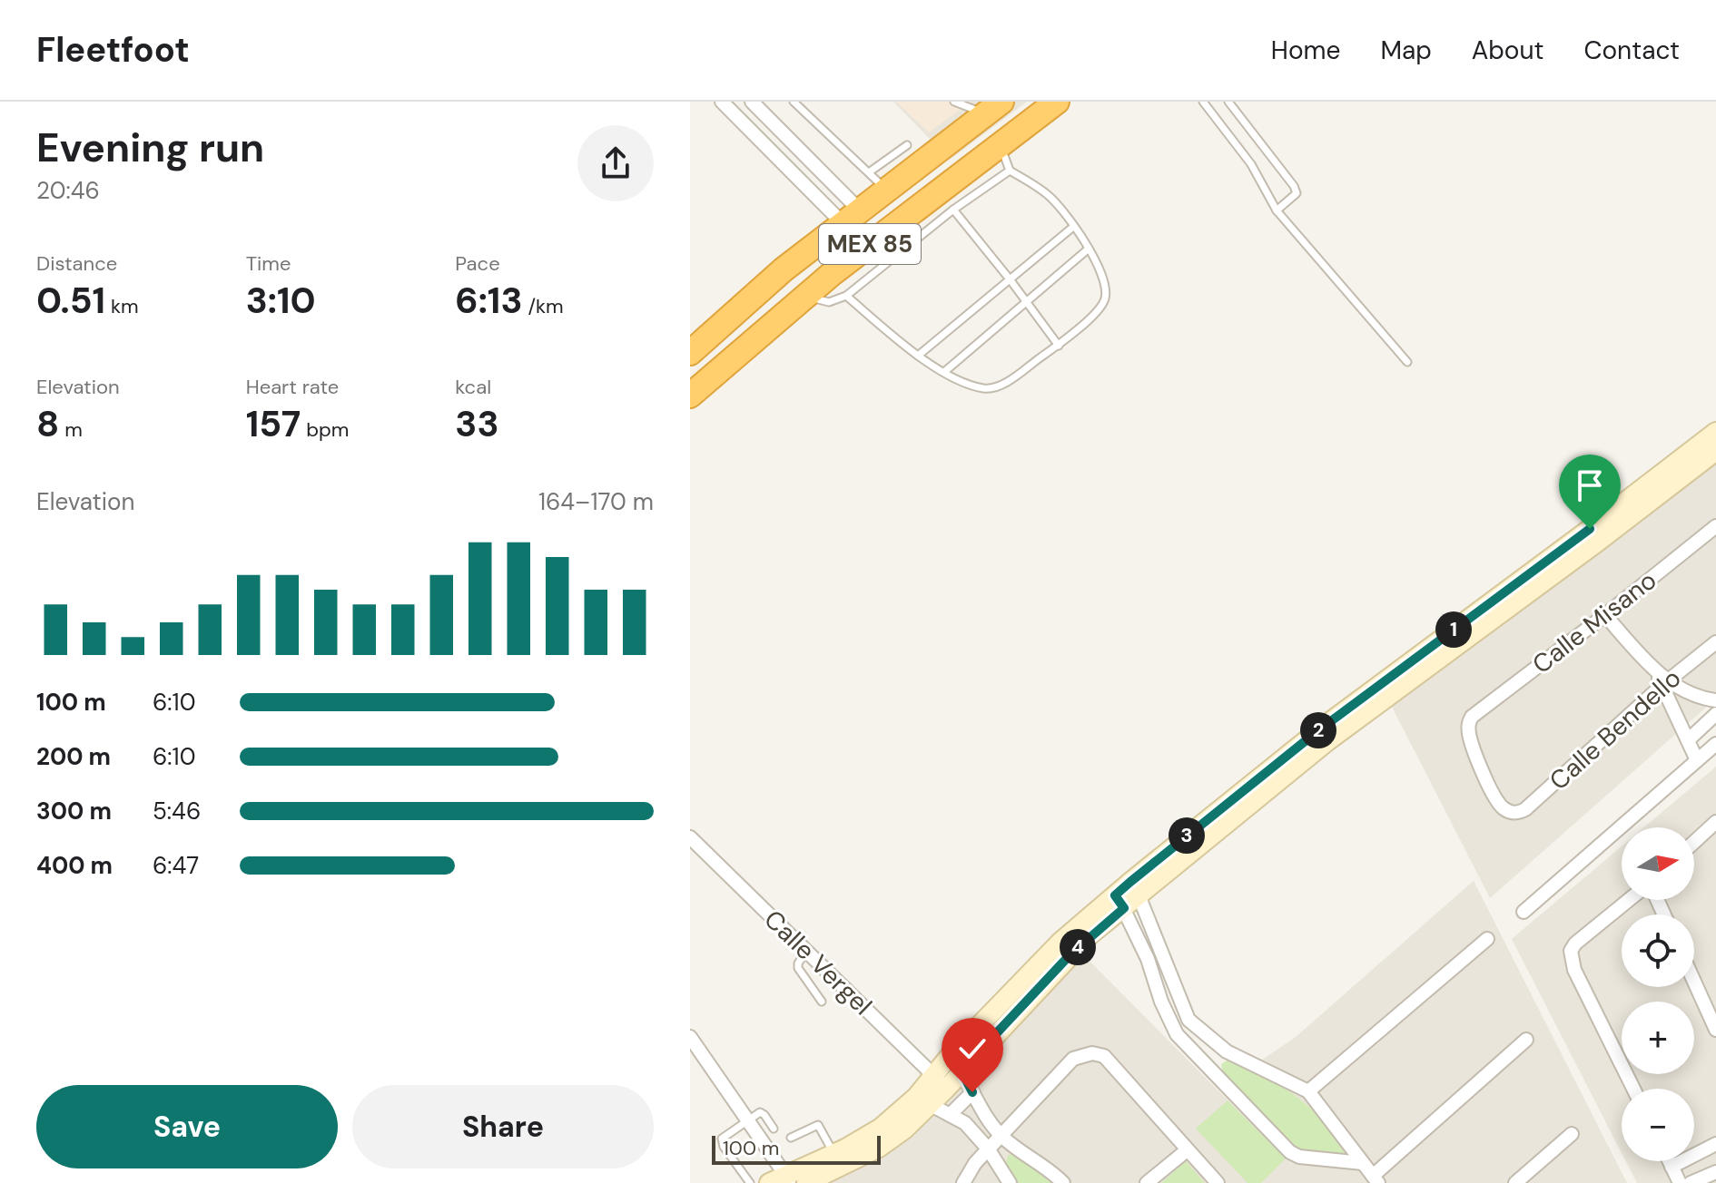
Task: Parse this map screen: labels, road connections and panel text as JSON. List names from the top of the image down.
{
  "streets": {
    "highway": ["MEX 85"],
    "street": ["Calle Misano", "Calle Bendello", "Calle Vergel"]
  },
  "crossings": [
    ["Calle Misano", "Calle Bendello"]
  ],
  "scale_bar": "100 m",
  "north": "right",
  "page": {
    "header": "Fleetfoot",
    "nav": [
      "Home",
      "Map",
      "About",
      "Contact"
    ],
    "heading": ["Evening run", "20:46"],
    "stats": [
      ["Distance", "0.51 km"],
      ["Time", "3:10"],
      ["Pace", "6:13 /km"],
      ["Elevation", "8 m"],
      ["Heart rate", "157 bpm"],
      ["kcal", "33"]
    ],
    "chart": ["Elevation", "164–170 m"],
    "pins": [
      "1",
      "2",
      "3",
      "4"
    ],
    "list": [
      {
        "name": "100 m",
        "note": "6:10"
      },
      {
        "name": "200 m",
        "note": "6:10"
      },
      {
        "name": "300 m",
        "note": "5:46"
      },
      {
        "name": "400 m",
        "note": "6:47"
      }
    ],
    "map_buttons": ["+", "−"],
    "buttons": ["Save", "Share"],
    "scale": "100 m"
  }
}
